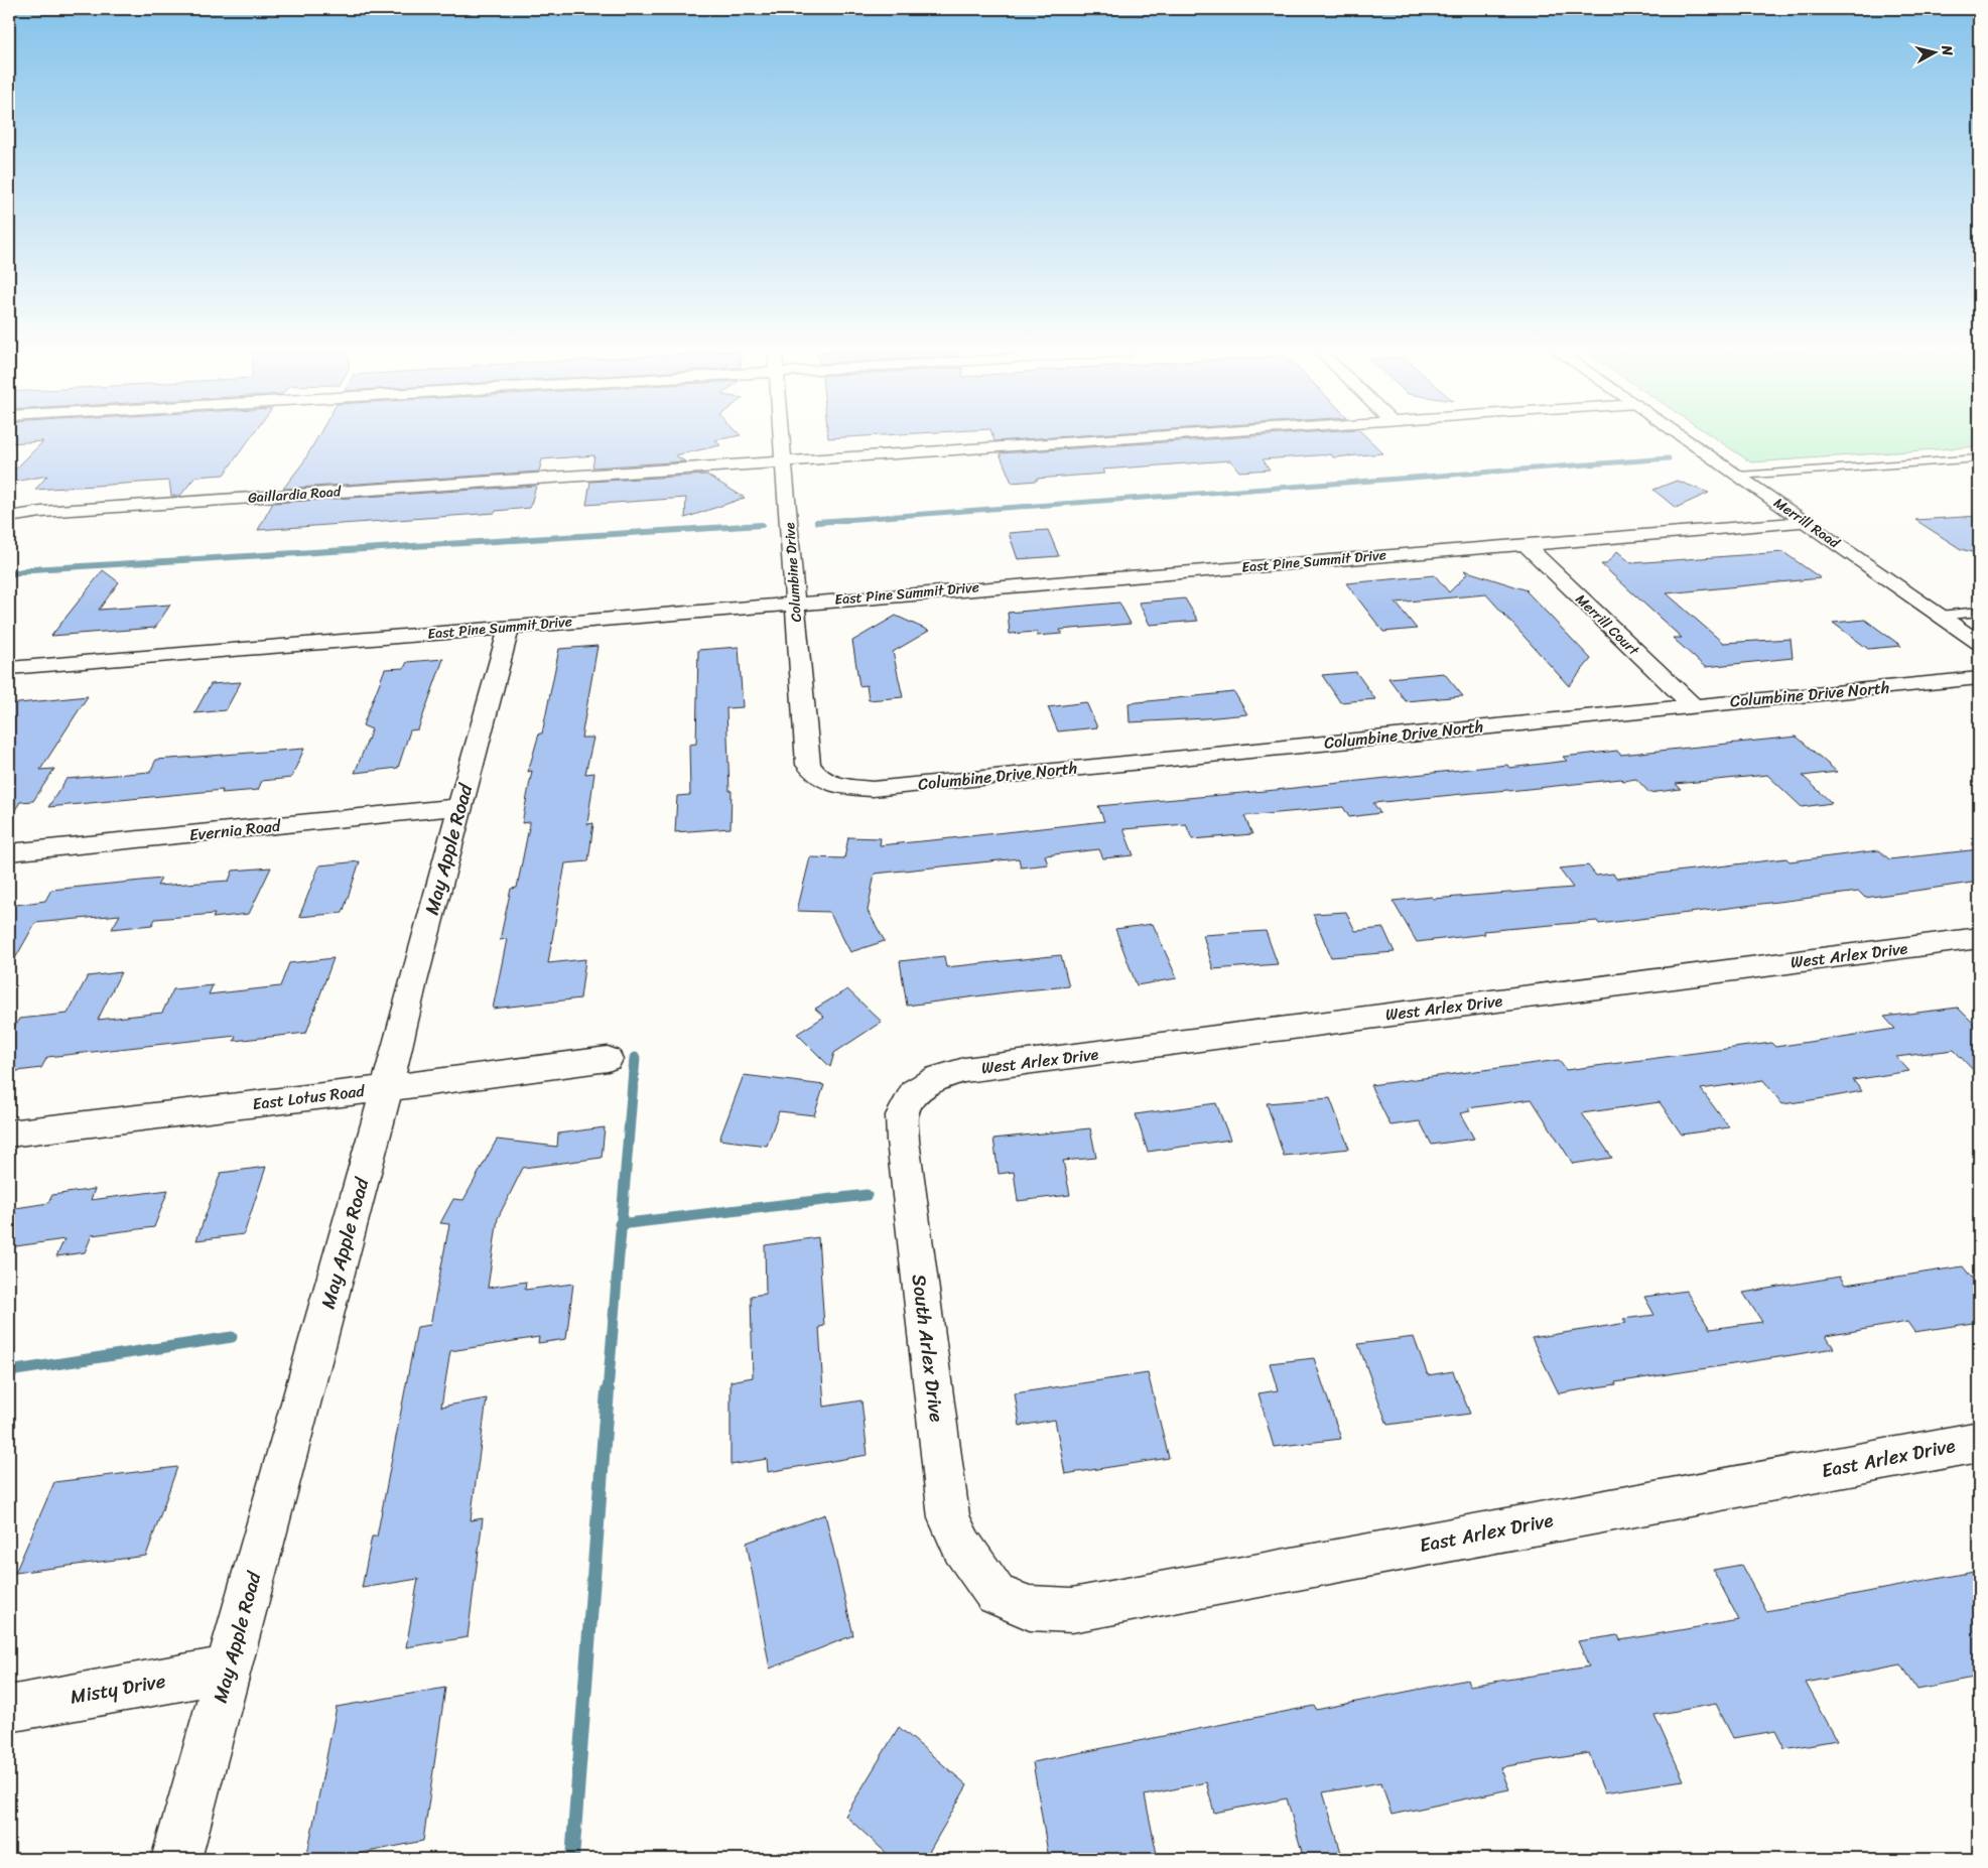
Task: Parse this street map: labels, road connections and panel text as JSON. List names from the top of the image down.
{
  "streets": {
    "street": [
      "Gaillardia Road",
      "Merrill Road",
      "East Pine Summit Drive",
      "Columbine Drive",
      "Merrill Court",
      "Columbine Drive North",
      "Evernia Road",
      "May Apple Road",
      "West Arlex Drive",
      "East Lotus Road",
      "South Arlex Drive",
      "East Arlex Drive",
      "Misty Drive"
    ]
  },
  "crossings": [
    ["Gaillardia Road", "Columbine Drive"],
    ["Merrill Road", "East Pine Summit Drive"],
    ["East Pine Summit Drive", "Columbine Drive"],
    ["East Pine Summit Drive", "Merrill Court"],
    ["East Pine Summit Drive", "May Apple Road"],
    ["Columbine Drive", "Columbine Drive North"],
    ["Merrill Court", "Columbine Drive North"],
    ["Evernia Road", "May Apple Road"],
    ["May Apple Road", "East Lotus Road"],
    ["May Apple Road", "Misty Drive"],
    ["West Arlex Drive", "South Arlex Drive"],
    ["South Arlex Drive", "East Arlex Drive"]
  ],
  "north": "right"
}
